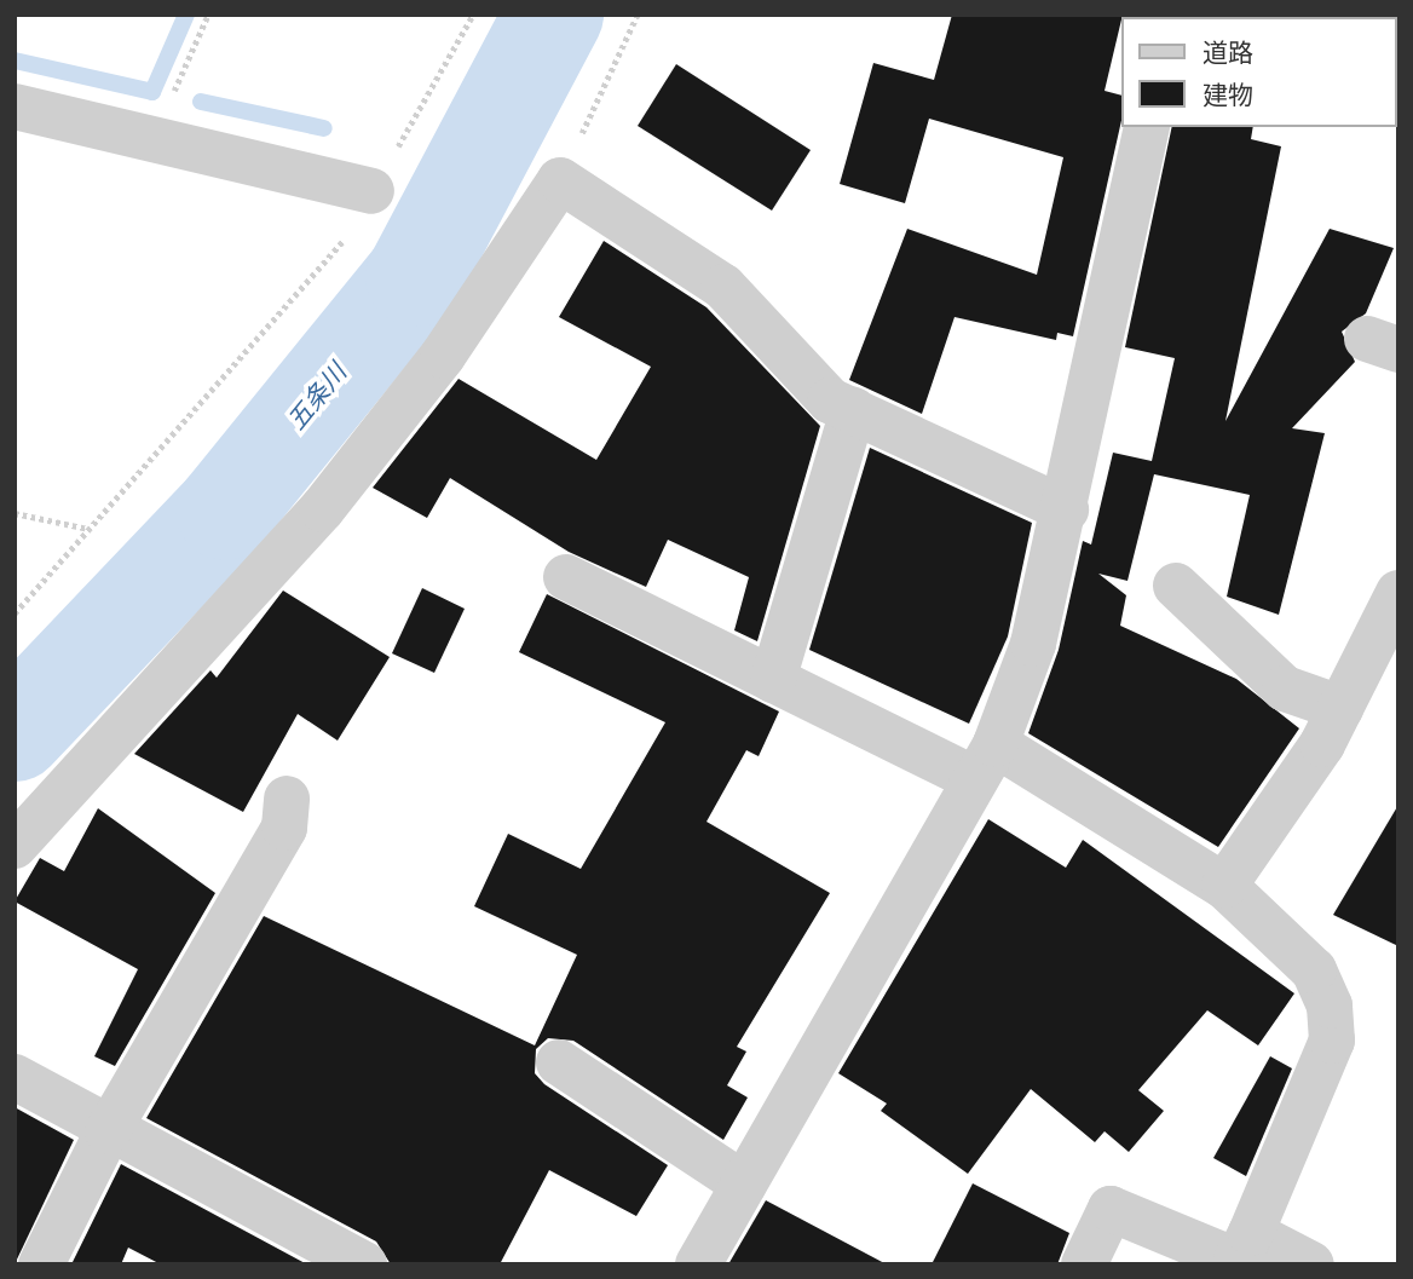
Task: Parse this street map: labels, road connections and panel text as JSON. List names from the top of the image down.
{
  "water": ["五条川"],
  "legend": ["道路", "建物"]
}
